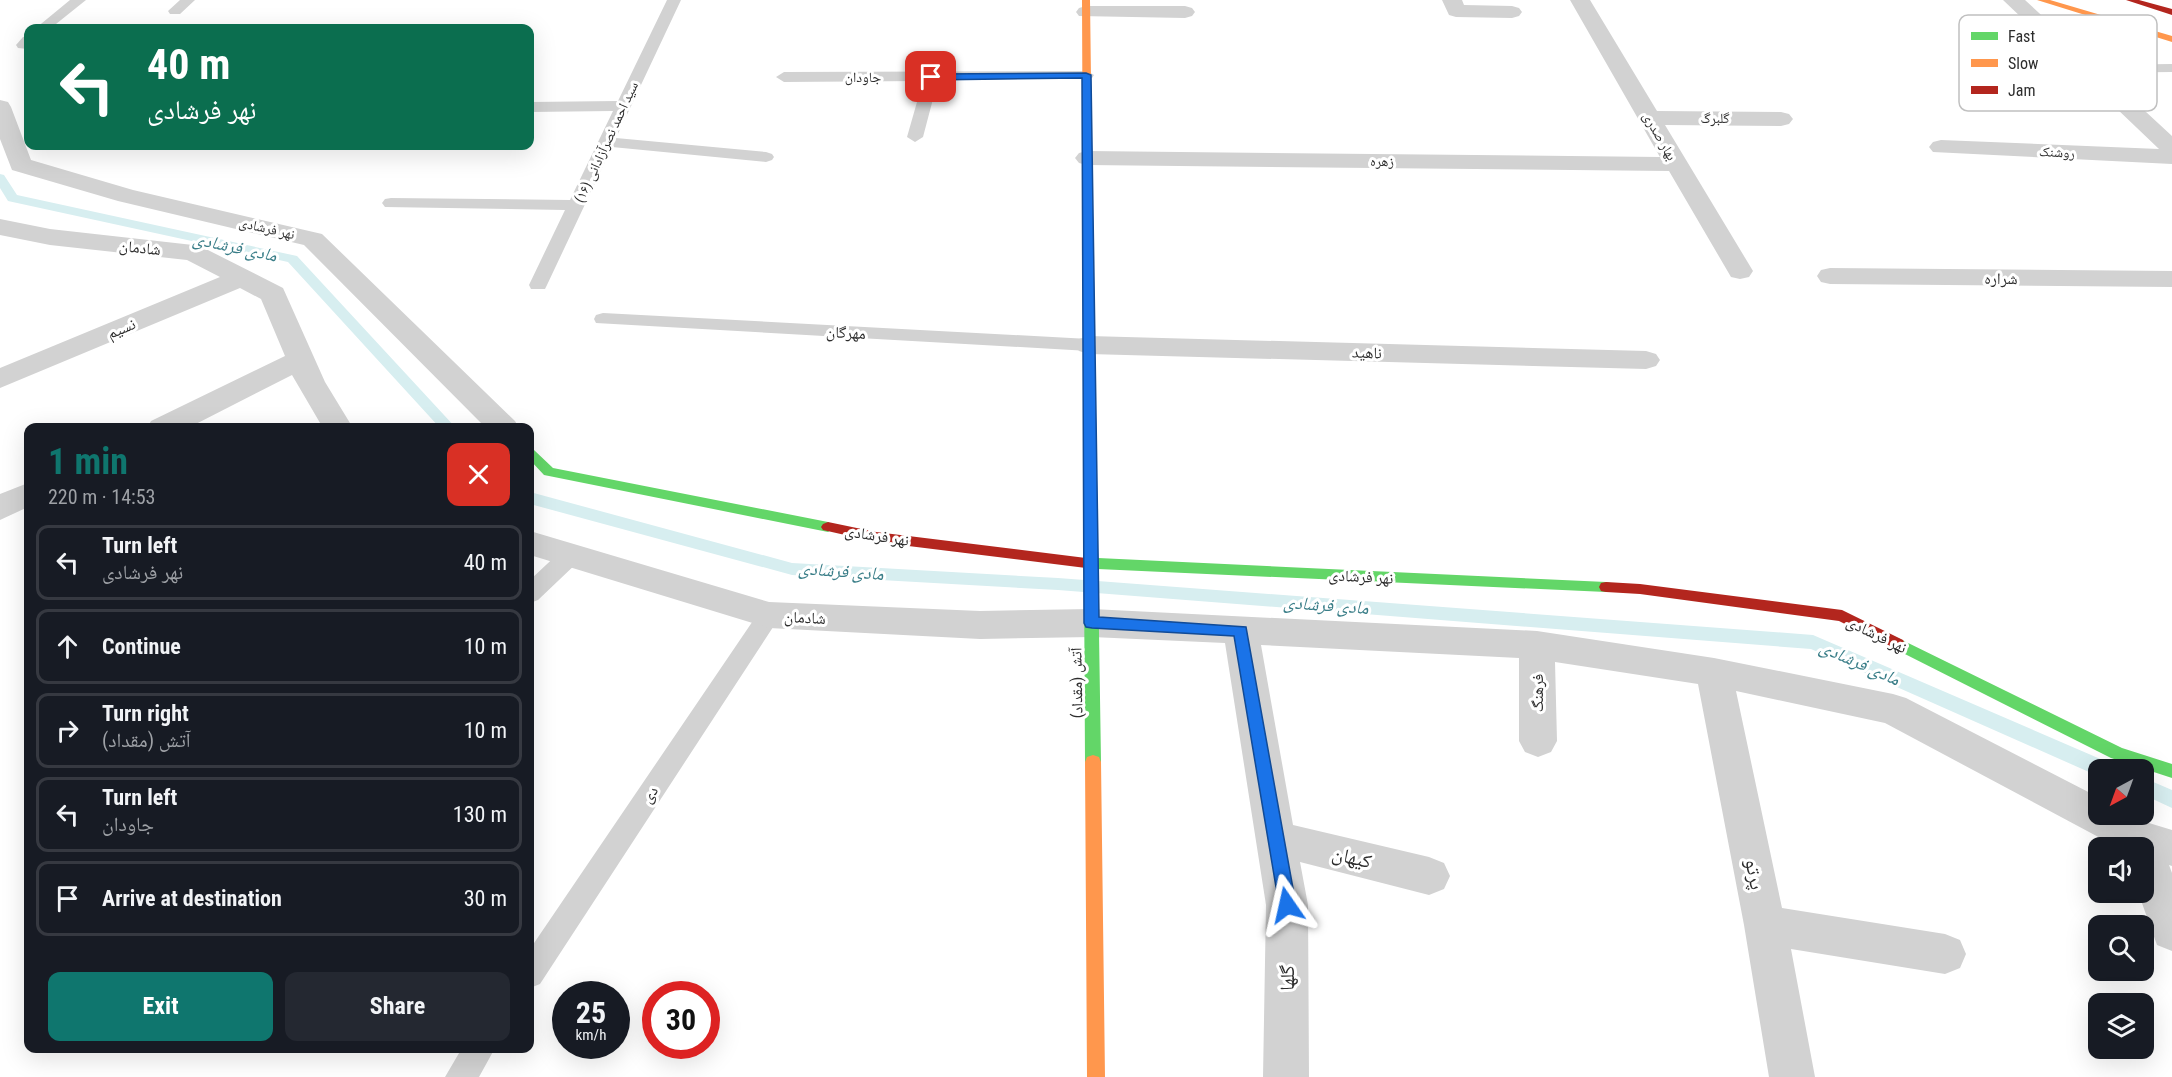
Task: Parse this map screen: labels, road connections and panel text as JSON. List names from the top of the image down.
{
  "streets": {
    "main road": ["نهر فرشادی", "آتش (مقداد)"],
    "street": [
      "گلبرگ",
      "بهار صدری",
      "روشنک",
      "زهره",
      "شادمان",
      "شراره",
      "نسیم",
      "ناهید",
      "فرهنگ",
      "کیهان",
      "پرتو",
      "گلها"
    ],
    "lane": [
      "جاودان",
      "سید احمد نصرآزادانی (۱۶)",
      "مهرگان",
      "دی"
    ]
  },
  "crossings": [
    ["جاودان", "آتش (مقداد)"],
    ["گلبرگ", "بهار صدری"],
    ["بهار صدری", "زهره"],
    ["زهره", "آتش (مقداد)"],
    ["نهر فرشادی", "آتش (مقداد)"],
    ["شادمان", "نسیم"],
    ["شادمان", "آتش (مقداد)"],
    ["شادمان", "دی"],
    ["شادمان", "گلها"],
    ["مهرگان", "ناهید"],
    ["مهرگان", "آتش (مقداد)"],
    ["ناهید", "آتش (مقداد)"],
    ["کیهان", "گلها"]
  ],
  "water": ["مادی فرشادی"],
  "legend": ["Fast", "Slow", "Jam"],
  "north": "bottom left",
  "page": {
    "turn": ["40 m", "نهر فرشادی"],
    "heading": ["1 min", "220 m · 14:53"],
    "list": [
      {
        "name": "Turn left",
        "note": "نهر فرشادی",
        "value": "40 m"
      },
      {
        "name": "Continue",
        "value": "10 m"
      },
      {
        "name": "Turn right",
        "note": "آتش (مقداد)",
        "value": "10 m"
      },
      {
        "name": "Turn left",
        "note": "جاودان",
        "value": "130 m"
      },
      {
        "name": "Arrive at destination",
        "value": "30 m"
      }
    ],
    "buttons": ["Exit", "Share"],
    "speed": "25 km/h",
    "limit": "30"
  }
}
